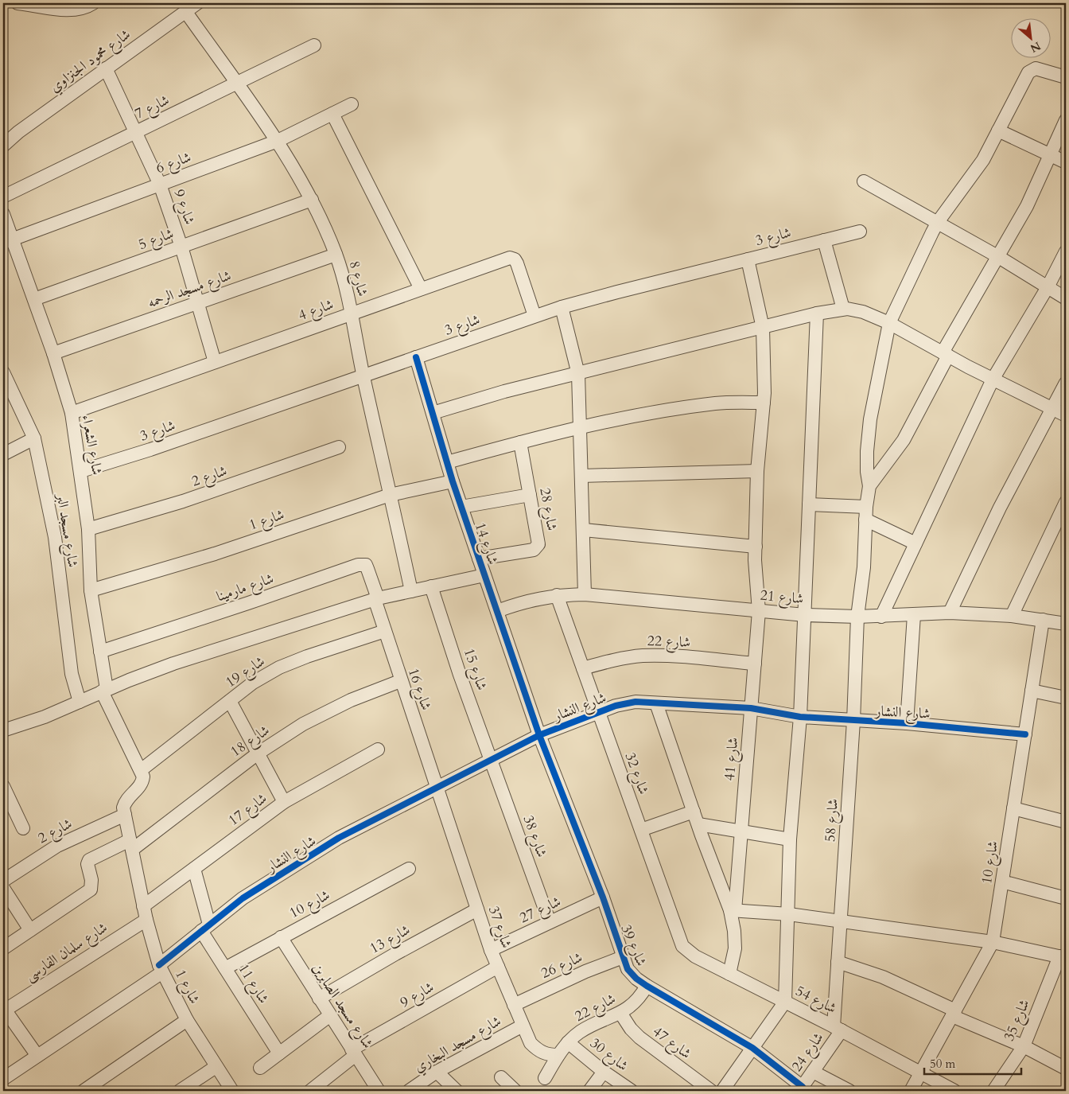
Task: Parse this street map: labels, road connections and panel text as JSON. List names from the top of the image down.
{
  "streets": {
    "street": [
      "شارع محمود الجنزاوي",
      "شارع 7",
      "شارع 6",
      "شارع 9",
      "شارع 3",
      "شارع 5",
      "شارع 8",
      "شارع مسجد الرحمه",
      "شارع 4",
      "شارع الشعراء",
      "شارع 2",
      "شارع 28",
      "شارع 1",
      "شارع مسجد البر",
      "شارع 14",
      "شارع مارمينا",
      "شارع 21",
      "شارع 22",
      "شارع 15",
      "شارع 19",
      "شارع 16",
      "شارع النشار",
      "شارع 18",
      "شارع 41",
      "شارع 32",
      "شارع 17",
      "شارع 58",
      "شارع 38",
      "شارع 10",
      "شارع 27",
      "شارع 37",
      "شارع 13",
      "شارع 39",
      "شارع سلمان الفارسى",
      "شارع 26",
      "شارع 11",
      "شارع 54",
      "شارع مسجد الصابرين",
      "شارع 35",
      "شارع 47",
      "شارع مسجد البخاري",
      "شارع 24",
      "شارع 30"
    ]
  },
  "crossings": [
    ["شارع محمود الجنزاوي", "شارع 9"],
    ["شارع محمود الجنزاوي", "شارع 8"],
    ["شارع 7", "شارع 9"],
    ["شارع 7", "شارع 8"],
    ["شارع 6", "شارع 9"],
    ["شارع 6", "شارع 8"],
    ["شارع 6", "شارع الشعراء"],
    ["شارع 9", "شارع 5"],
    ["شارع 9", "شارع مسجد الرحمه"],
    ["شارع 9", "شارع 4"],
    ["شارع 9", "شارع 37"],
    ["شارع 9", "شارع مسجد الصابرين"],
    ["شارع 3", "شارع 8"],
    ["شارع 3", "شارع 4"],
    ["شارع 3", "شارع الشعراء"],
    ["شارع 3", "شارع 14"],
    ["شارع 3", "شارع 41"],
    ["شارع 5", "شارع 8"],
    ["شارع 5", "شارع الشعراء"],
    ["شارع 8", "شارع مسجد الرحمه"],
    ["شارع 8", "شارع 4"],
    ["شارع 8", "شارع 1"],
    ["شارع مسجد الرحمه", "شارع الشعراء"],
    ["شارع 4", "شارع الشعراء"],
    ["شارع الشعراء", "شارع 2"],
    ["شارع الشعراء", "شارع 1"],
    ["شارع الشعراء", "شارع مارمينا"],
    ["شارع 2", "شارع 1"],
    ["شارع 28", "شارع 14"],
    ["شارع 1", "شارع 14"],
    ["شارع 1", "شارع 19"],
    ["شارع 1", "شارع النشار"],
    ["شارع 1", "شارع 18"],
    ["شارع 1", "شارع 17"],
    ["شارع 1", "شارع سلمان الفارسى"],
    ["شارع 14", "شارع 21"],
    ["شارع 14", "شارع النشار"],
    ["شارع 14", "شارع 39"],
    ["شارع مارمينا", "شارع 16"],
    ["شارع 21", "شارع 41"],
    ["شارع 21", "شارع 32"],
    ["شارع 21", "شارع 58"],
    ["شارع 21", "شارع 10"],
    ["شارع 22", "شارع 41"],
    ["شارع 22", "شارع 32"],
    ["شارع 22", "شارع 37"],
    ["شارع 22", "شارع 39"],
    ["شارع 22", "شارع 47"],
    ["شارع 22", "شارع 30"],
    ["شارع 15", "شارع النشار"],
    ["شارع 15", "شارع 38"],
    ["شارع 19", "شارع 16"],
    ["شارع 16", "شارع النشار"],
    ["شارع 16", "شارع 18"],
    ["شارع 16", "شارع 37"],
    ["شارع النشار", "شارع 41"],
    ["شارع النشار", "شارع 32"],
    ["شارع النشار", "شارع 58"],
    ["شارع النشار", "شارع 38"],
    ["شارع النشار", "شارع 10"],
    ["شارع النشار", "شارع 37"],
    ["شارع النشار", "شارع 39"],
    ["شارع النشار", "شارع 11"],
    ["شارع 32", "شارع 54"],
    ["شارع 17", "شارع 11"],
    ["شارع 58", "شارع 54"],
    ["شارع 58", "شارع 24"],
    ["شارع 38", "شارع 27"],
    ["شارع 10", "شارع 11"],
    ["شارع 10", "شارع 54"],
    ["شارع 10", "شارع مسجد الصابرين"],
    ["شارع 27", "شارع 37"],
    ["شارع 27", "شارع 39"],
    ["شارع 37", "شارع 13"],
    ["شارع 37", "شارع 26"],
    ["شارع 37", "شارع مسجد البخاري"],
    ["شارع 13", "شارع مسجد الصابرين"],
    ["شارع 39", "شارع 26"],
    ["شارع 39", "شارع 24"],
    ["شارع 54", "شارع 24"]
  ],
  "scale_bar": "50 m",
  "north": "bottom right"
}
